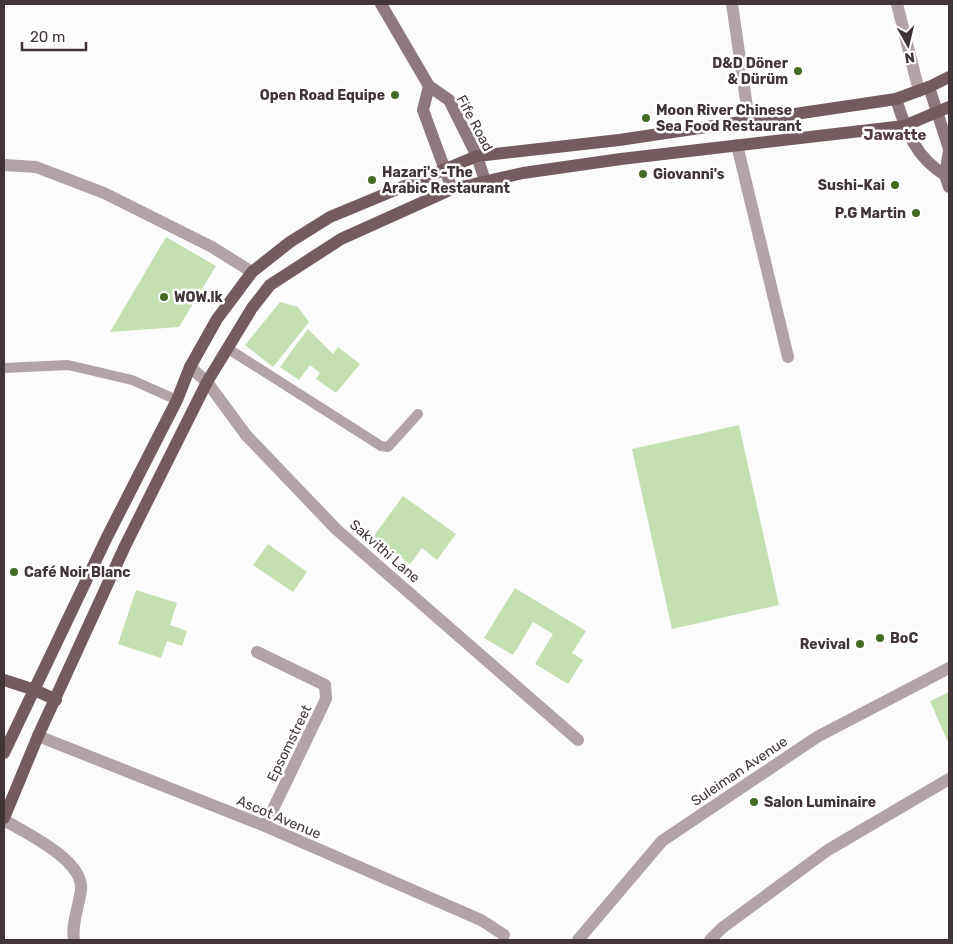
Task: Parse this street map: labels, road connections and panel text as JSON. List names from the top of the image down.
{
  "streets": {
    "main road": ["Fife Road"],
    "street": [
      "Sakvithi Lane",
      "Epsomstreet",
      "Suleiman Avenue",
      "Ascot Avenue"
    ]
  },
  "crossings": [
    ["Epsomstreet", "Ascot Avenue"]
  ],
  "districts": ["Jawatte"],
  "places": [
    "D&D Döner & Dürüm",
    "Open Road Equipe",
    "Moon River Chinese Sea Food Restaurant",
    "Giovanni's",
    "Hazari's -The Arabic Restaurant",
    "Sushi-Kai",
    "P.G Martin",
    "WOW.lk",
    "Café Noir Blanc",
    "BoC",
    "Revival",
    "Salon Luminaire"
  ],
  "scale_bar": "20 m",
  "north": "bottom"
}
